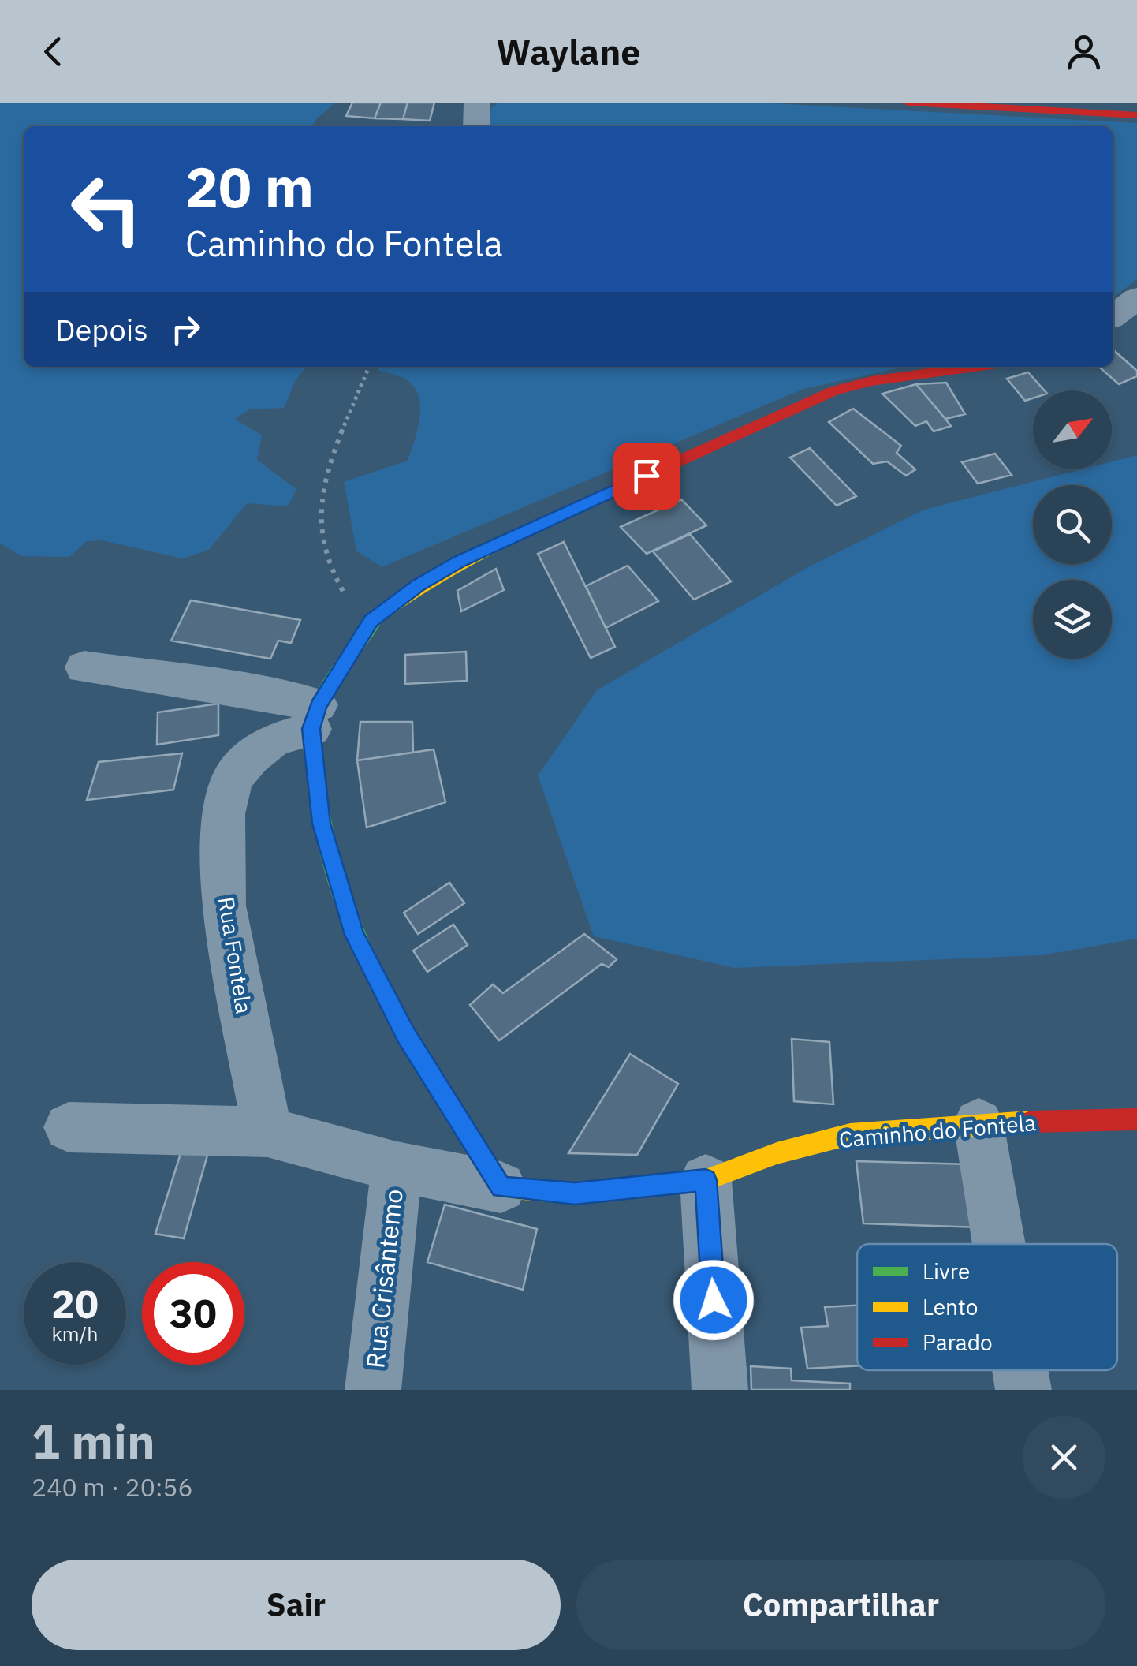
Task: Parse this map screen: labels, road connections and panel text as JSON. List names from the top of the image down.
{
  "streets": {
    "street": ["Rua Fontela", "Caminho do Fontela", "Rua Crisântemo"]
  },
  "legend": ["Livre", "Lento", "Parado"],
  "north": "top right",
  "page": {
    "header": "Waylane",
    "turn": ["20 m", "Caminho do Fontela"],
    "then": "Depois",
    "speed": "20 km/h",
    "limit": "30",
    "heading": ["1 min", "240 m · 20:56"],
    "buttons": ["Sair", "Compartilhar"]
  }
}
